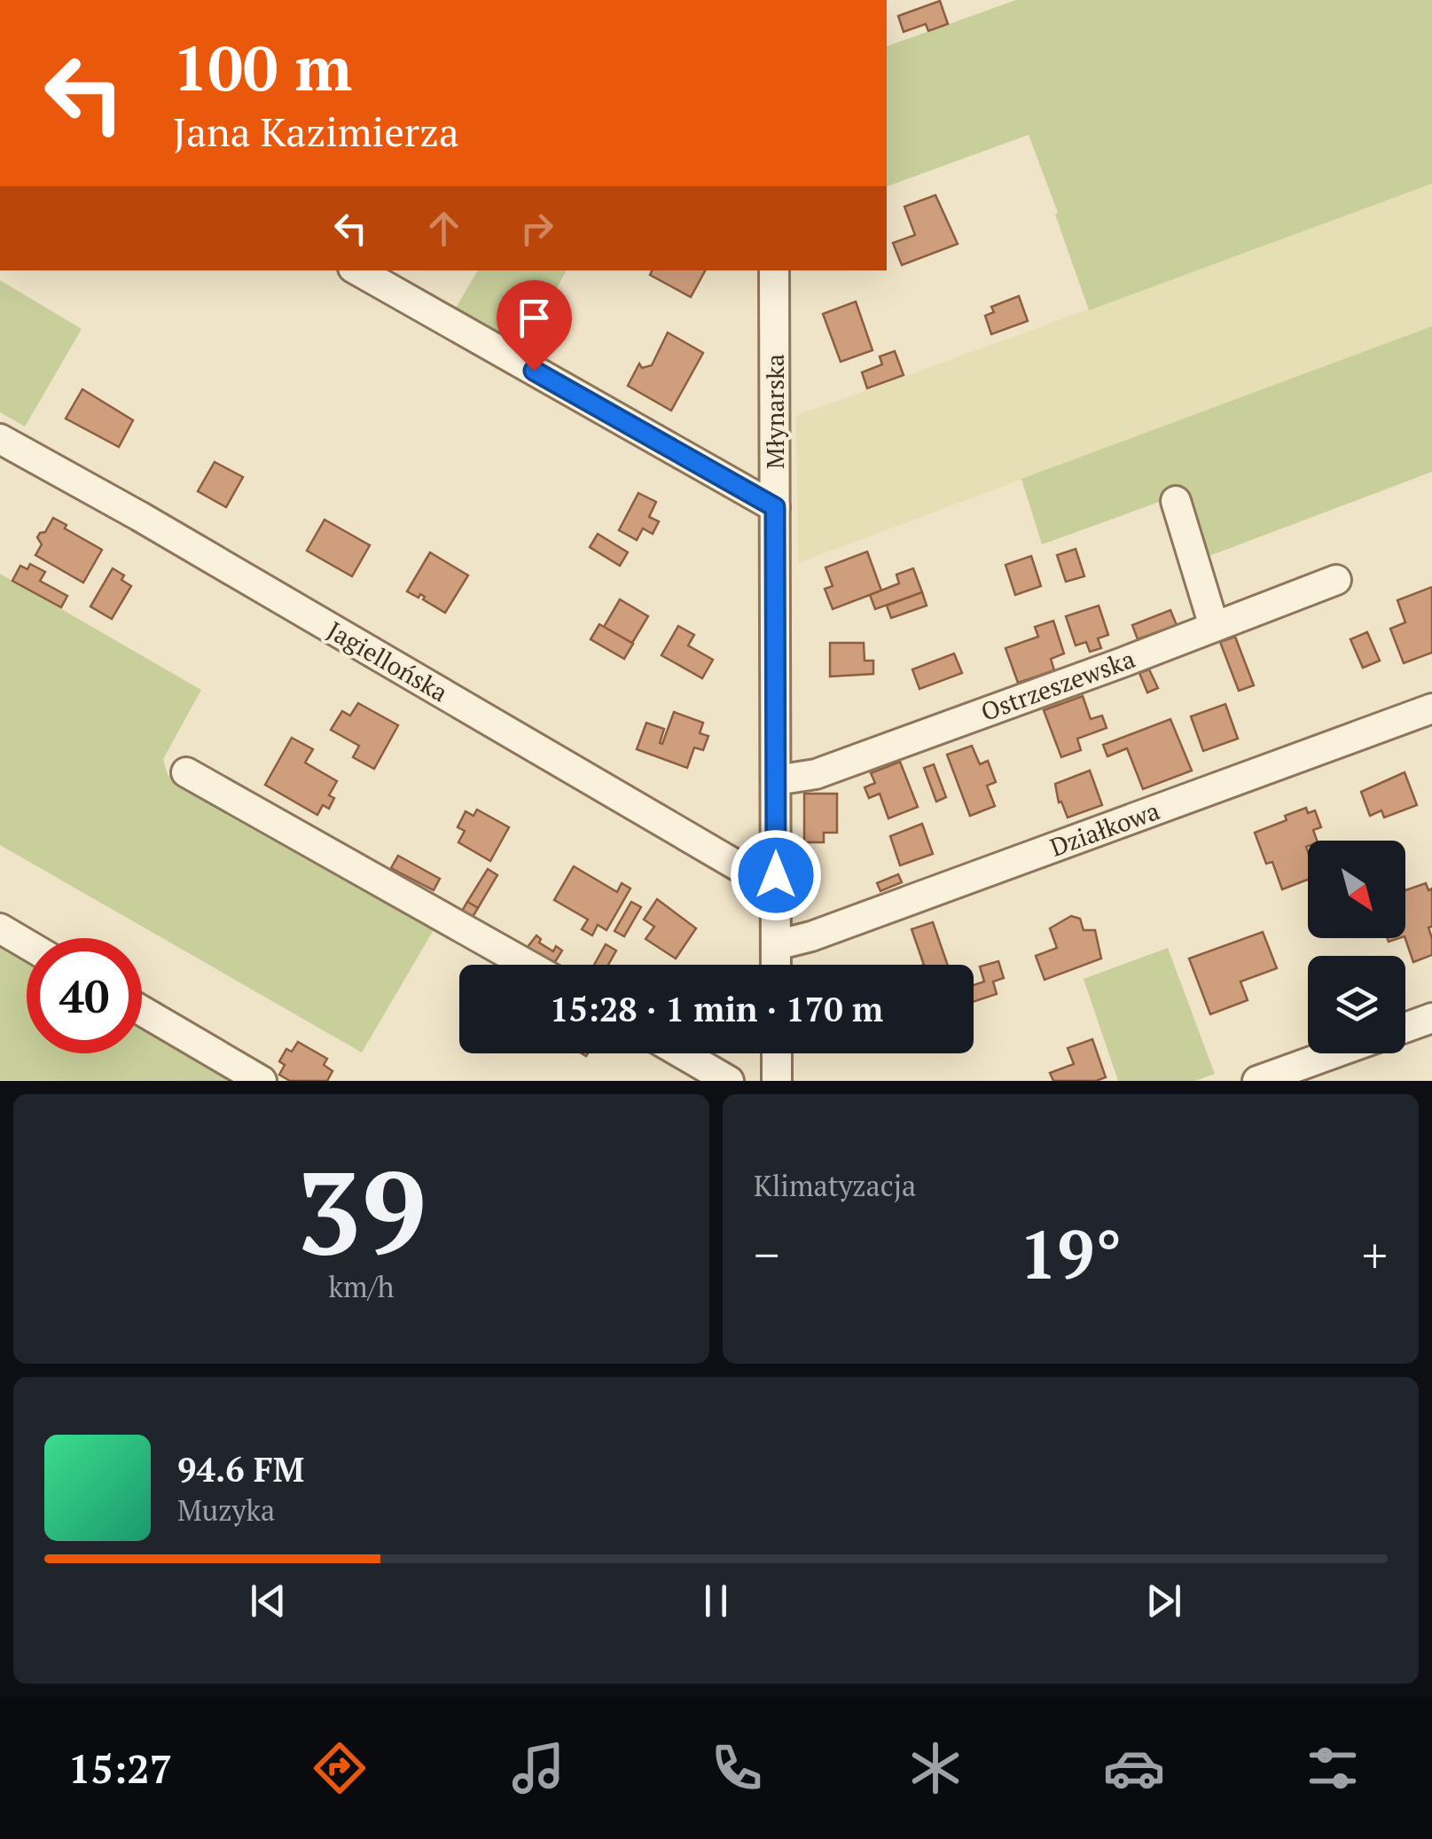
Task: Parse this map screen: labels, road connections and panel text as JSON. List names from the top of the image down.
{
  "streets": {
    "street": [
      "Młynarska",
      "Jagiellońska",
      "Ostrzeszewska",
      "Działkowa"
    ]
  },
  "crossings": [
    ["Młynarska", "Jagiellońska"],
    ["Młynarska", "Ostrzeszewska"],
    ["Młynarska", "Działkowa"]
  ],
  "north": "bottom right",
  "page": {
    "turn": ["100 m", "Jana Kazimierza"],
    "limit": "40",
    "trip": "15:28 · 1 min · 170 m",
    "tile": [
      ["39", "km/h"],
      "Klimatyzacja"
    ],
    "heat": ["−", "19°", "+"],
    "song": ["94.6 FM", "Muzyka"],
    "tabs": "15:27"
  }
}
